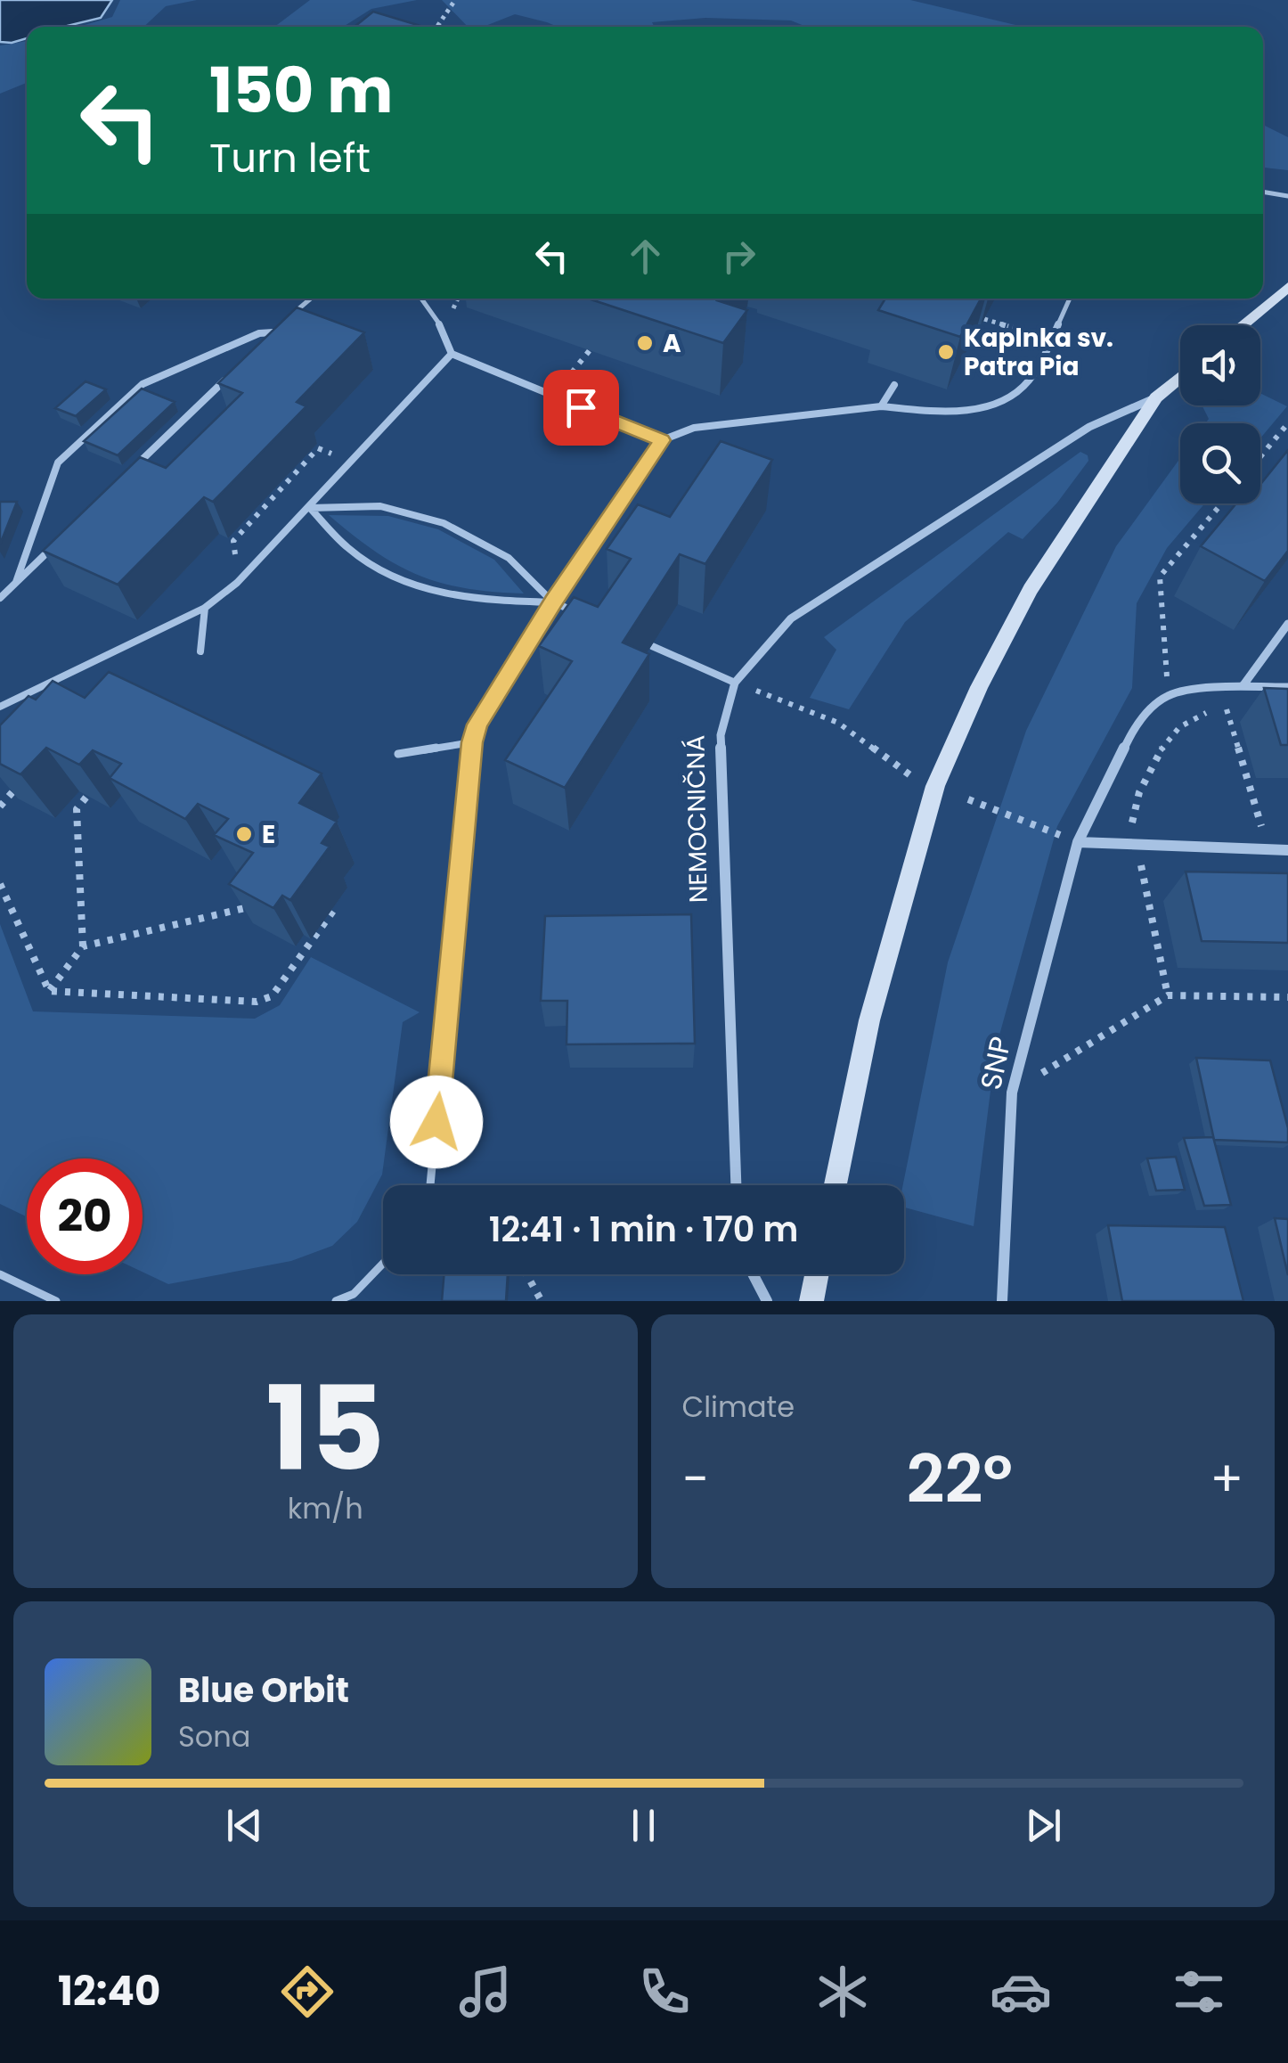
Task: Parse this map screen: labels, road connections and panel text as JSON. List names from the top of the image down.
{
  "streets": {
    "street": ["NEMOCNIČNÁ", "SNP"]
  },
  "places": ["A", "Kaplnka sv. Patra Pia", "E"],
  "page": {
    "turn": ["150 m", "Turn left"],
    "limit": "20",
    "trip": "12:41 · 1 min · 170 m",
    "tile": [
      ["15", "km/h"],
      "Climate"
    ],
    "heat": ["−", "22°", "+"],
    "song": ["Blue Orbit", "Sona"],
    "tabs": "12:40"
  }
}
